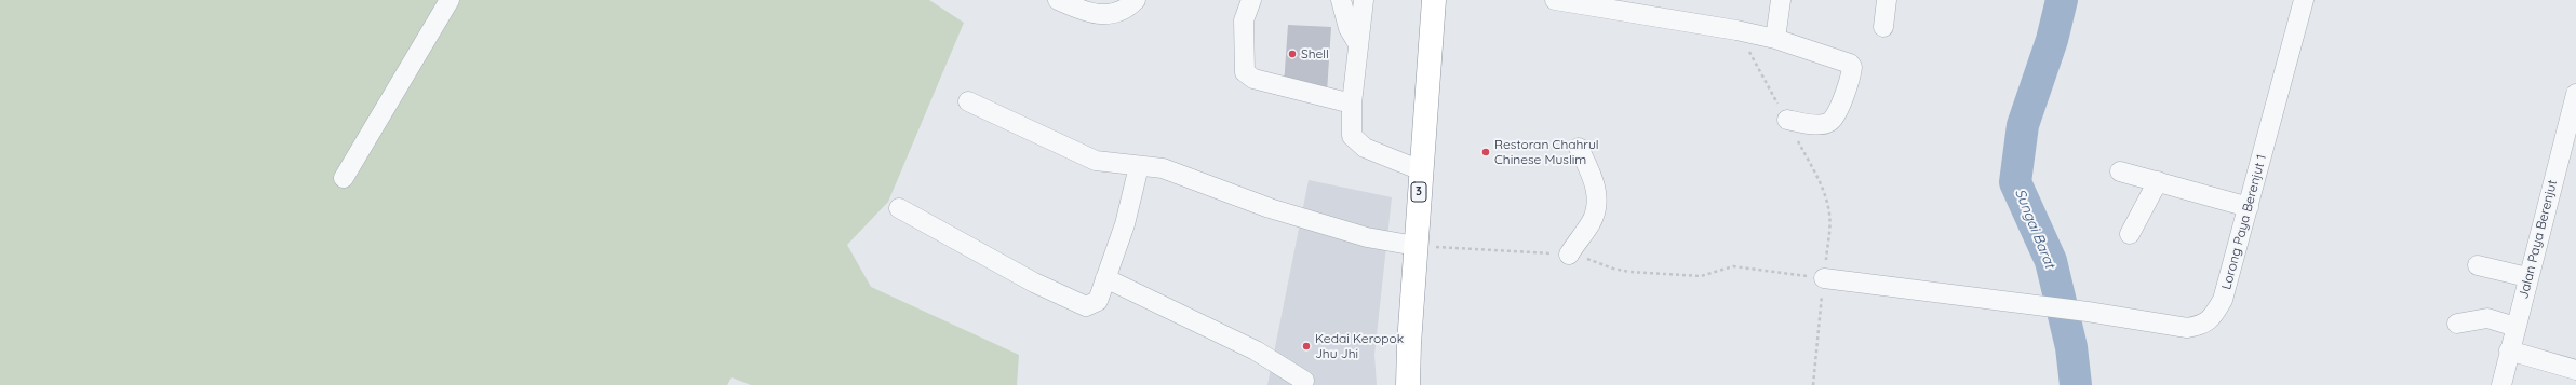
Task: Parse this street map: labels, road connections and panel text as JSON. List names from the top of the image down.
{
  "streets": {
    "highway": ["3"],
    "street": ["Lorong Paya Berenjut 1", "Jalan Paya Berenjut"]
  },
  "water": ["Sungai Barat"],
  "places": ["Shell", "Restoran Chahrul Chinese Muslim", "Kedai Keropok Jhu Jhi"]
}
